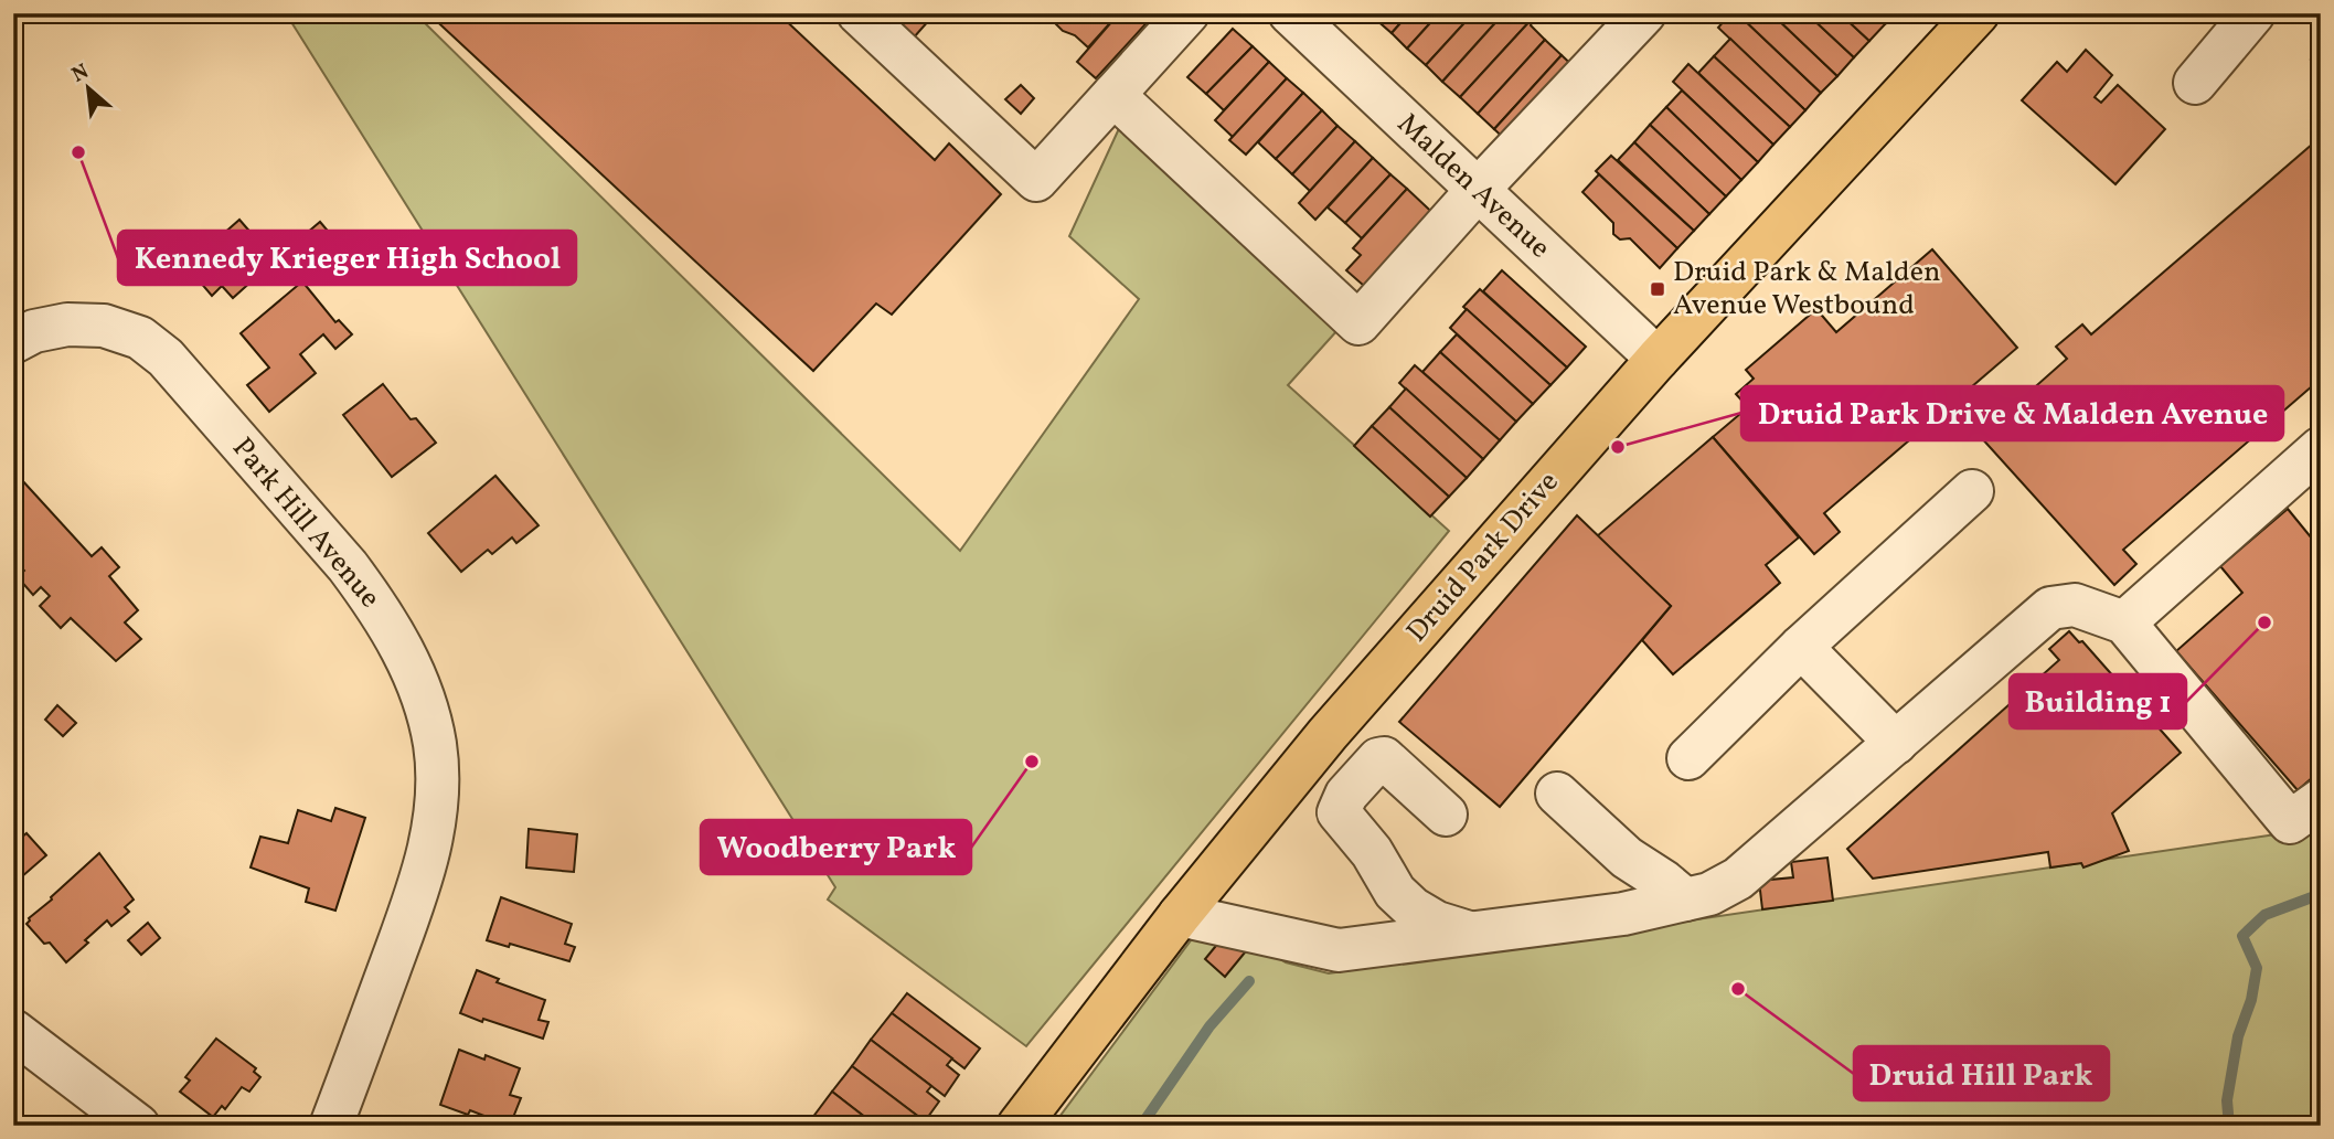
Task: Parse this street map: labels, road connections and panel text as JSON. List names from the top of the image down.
{
  "streets": {
    "main road": ["Druid Park Drive"],
    "street": ["Malden Avenue", "Park Hill Avenue"]
  },
  "crossings": [
    ["Malden Avenue", "Druid Park Drive"]
  ],
  "places": {
    "other": [
      "Kennedy Krieger High School",
      "Druid Park Drive & Malden Avenue",
      "Building 1",
      "Woodberry Park",
      "Druid Hill Park"
    ],
    "transit": ["Druid Park & Malden Avenue Westbound"]
  },
  "north": "top left"
}
